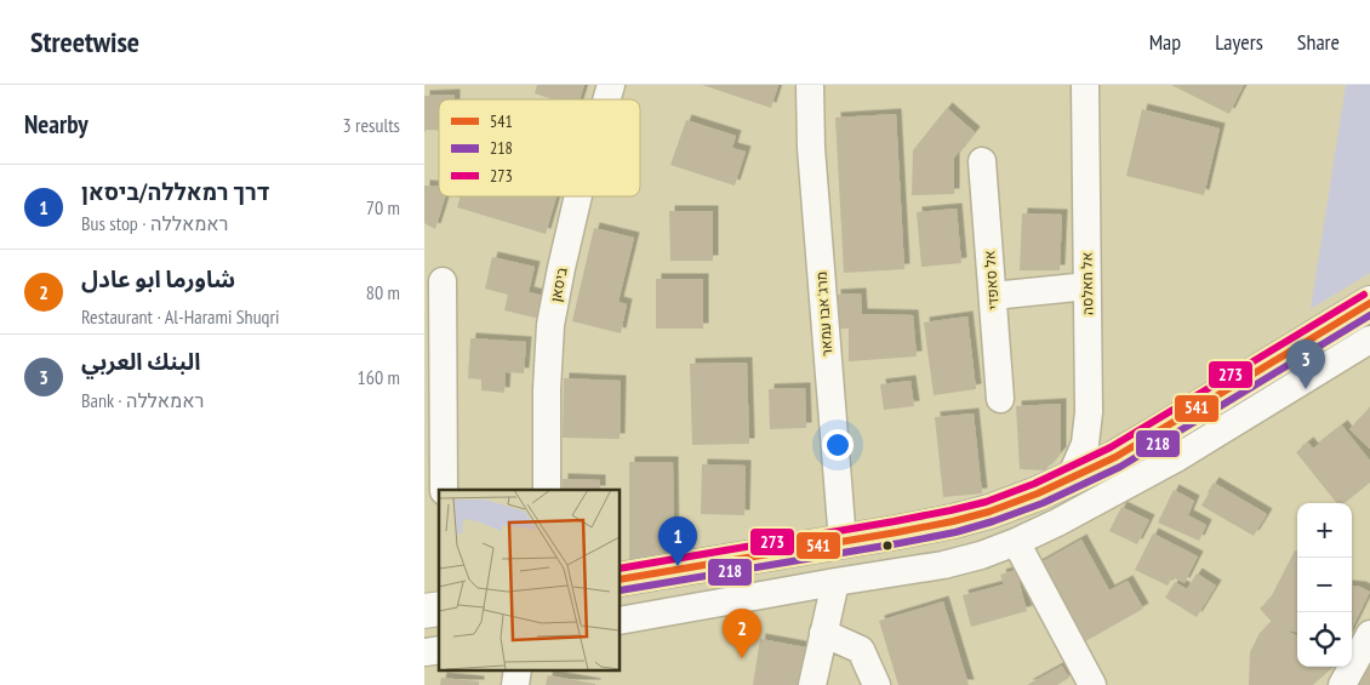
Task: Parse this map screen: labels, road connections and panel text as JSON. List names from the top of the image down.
{
  "streets": {
    "street": [
      "אל סאפדי",
      "אל חאלסה",
      "ביסאן",
      "מרג' אבו עמאר"
    ]
  },
  "lines": ["transit line 273", "transit line 541", "transit line 218"],
  "legend": ["541", "218", "273"],
  "page": {
    "header": "Streetwise",
    "nav": ["Map", "Layers", "Share"],
    "heading": ["Nearby", "3 results"],
    "list": [
      {
        "mark": "1",
        "name": "דרך רמאללה/ביסאן",
        "note": "Bus stop · ראמאללה",
        "value": "70 m"
      },
      {
        "mark": "2",
        "name": "شاورما ابو عادل",
        "note": "Restaurant · Al-Harami Shuqri",
        "value": "80 m"
      },
      {
        "mark": "3",
        "name": "البنك العربي",
        "note": "Bank · ראמאללה",
        "value": "160 m"
      }
    ],
    "pins": ["3", "1", "2"],
    "map_buttons": ["+", "−"]
  }
}
